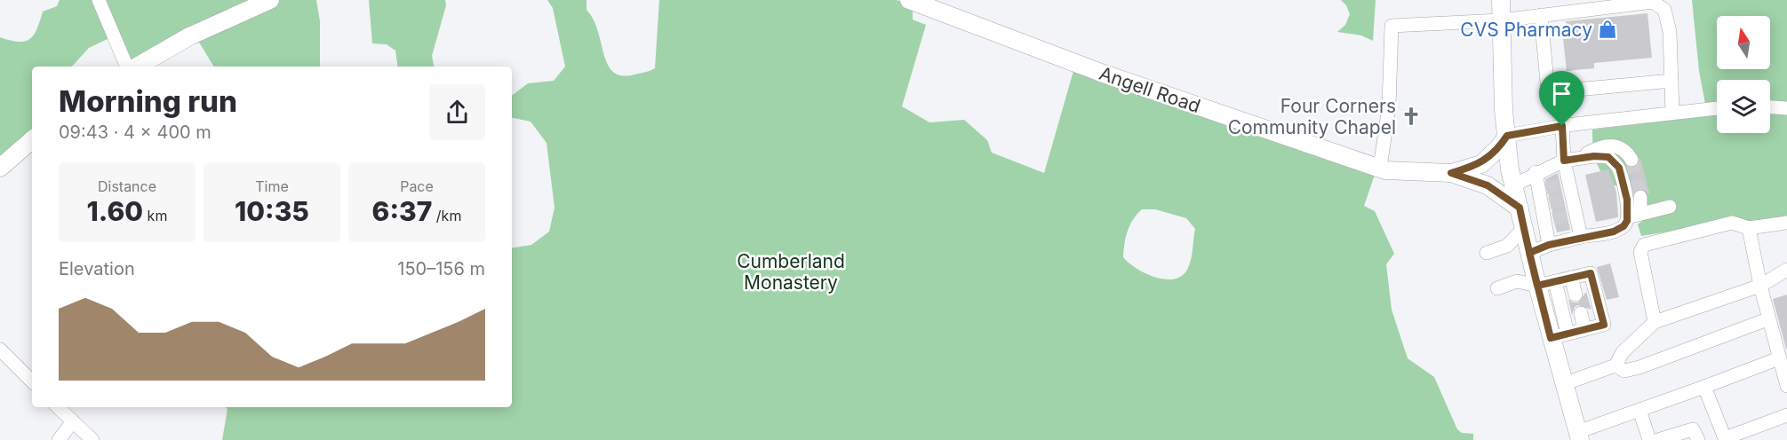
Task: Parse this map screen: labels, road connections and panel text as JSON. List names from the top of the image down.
{
  "streets": {
    "main road": ["Angell Road"]
  },
  "parks": ["Cumberland Monastery"],
  "places": {
    "shop": ["CVS Pharmacy"],
    "church": ["Four Corners Community Chapel"]
  },
  "north": "top",
  "page": {
    "heading": ["Morning run", "09:43 · 4 × 400 m"],
    "stats": [
      ["Distance", "1.60 km"],
      ["Time", "10:35"],
      ["Pace", "6:37 /km"]
    ],
    "chart": ["Elevation", "150–156 m"]
  }
}
